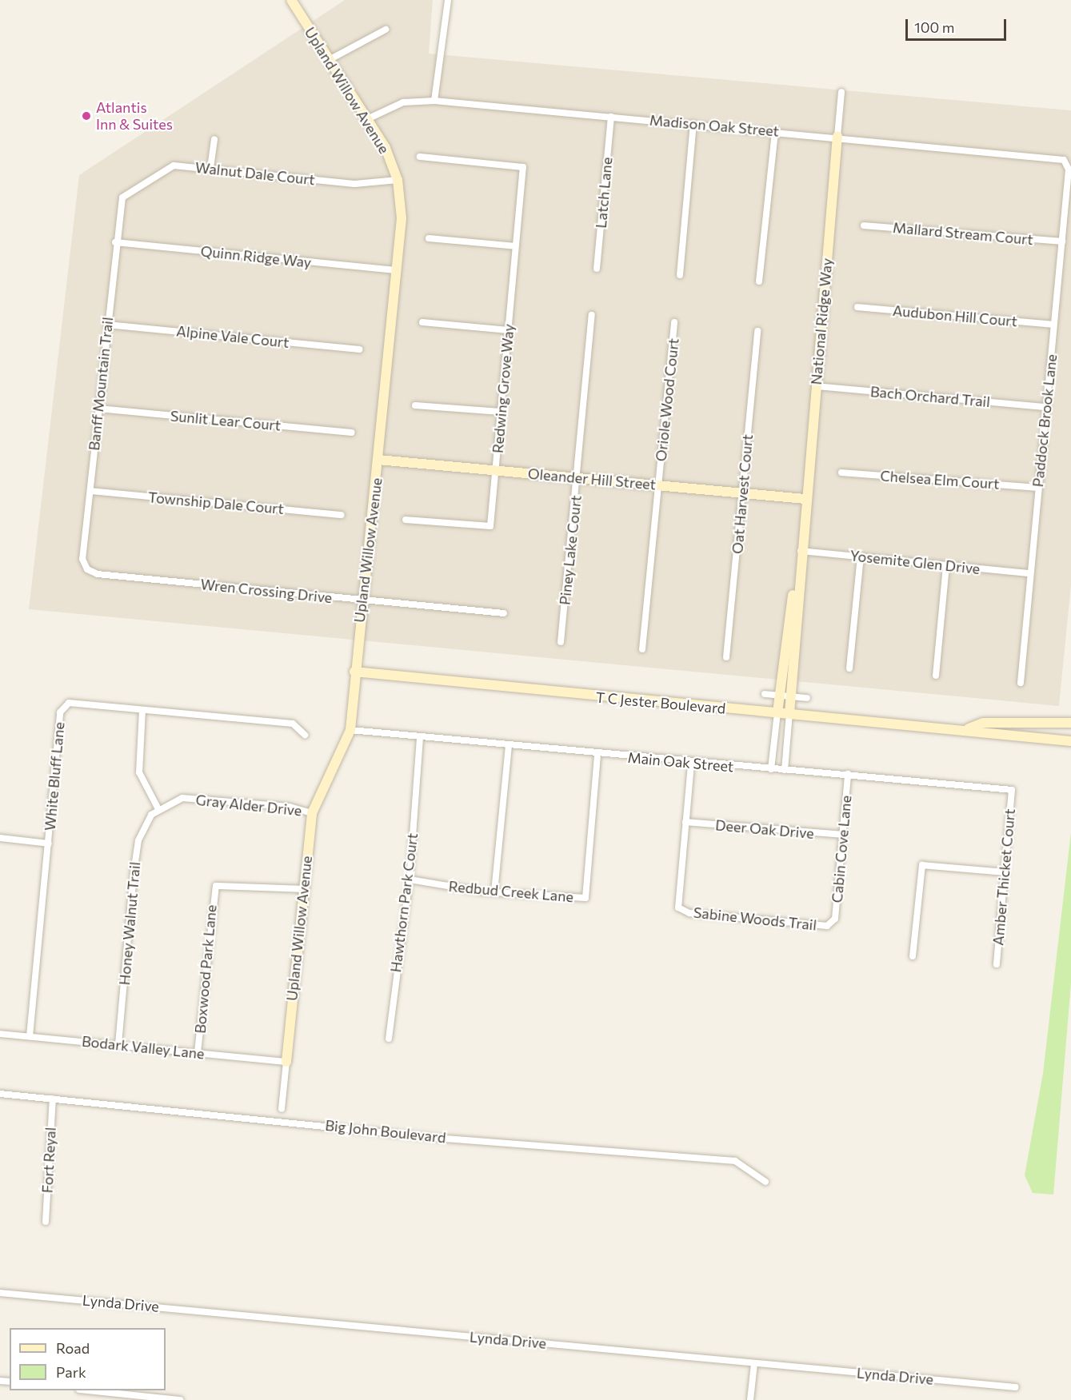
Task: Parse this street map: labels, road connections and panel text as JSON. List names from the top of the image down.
{
  "streets": {
    "street": [
      "Upland Willow Avenue",
      "Madison Oak Street",
      "Walnut Dale Court",
      "Latch Lane",
      "Mallard Stream Court",
      "Quinn Ridge Way",
      "Audubon Hill Court",
      "National Ridge Way",
      "Alpine Vale Court",
      "Banff Mountain Trail",
      "Redwing Grove Way",
      "Bach Orchard Trail",
      "Oriole Wood Court",
      "Sunlit Lear Court",
      "Paddock Brook Lane",
      "Oleander Hill Street",
      "Chelsea Elm Court",
      "Oat Harvest Court",
      "Township Dale Court",
      "Piney Lake Court",
      "Yosemite Glen Drive",
      "Wren Crossing Drive",
      "T C Jester Boulevard",
      "Main Oak Street",
      "White Bluff Lane",
      "Gray Alder Drive",
      "Deer Oak Drive",
      "Cabin Cove Lane",
      "Amber Thicket Court",
      "Redbud Creek Lane",
      "Hawthorn Park Court",
      "Sabine Woods Trail",
      "Honey Walnut Trail",
      "Boxwood Park Lane",
      "Bodark Valley Lane",
      "Big John Boulevard",
      "Fort Reyal",
      "Lynda Drive"
    ]
  },
  "crossings": [
    ["Upland Willow Avenue", "Madison Oak Street"],
    ["Upland Willow Avenue", "Walnut Dale Court"],
    ["Upland Willow Avenue", "Quinn Ridge Way"],
    ["Upland Willow Avenue", "Oleander Hill Street"],
    ["Upland Willow Avenue", "Wren Crossing Drive"],
    ["Upland Willow Avenue", "T C Jester Boulevard"],
    ["Upland Willow Avenue", "Main Oak Street"],
    ["Upland Willow Avenue", "Gray Alder Drive"],
    ["Upland Willow Avenue", "Boxwood Park Lane"],
    ["Upland Willow Avenue", "Bodark Valley Lane"],
    ["Madison Oak Street", "Latch Lane"],
    ["Madison Oak Street", "National Ridge Way"],
    ["Madison Oak Street", "Paddock Brook Lane"],
    ["Walnut Dale Court", "Banff Mountain Trail"],
    ["Mallard Stream Court", "Paddock Brook Lane"],
    ["Quinn Ridge Way", "Banff Mountain Trail"],
    ["Audubon Hill Court", "Paddock Brook Lane"],
    ["National Ridge Way", "Bach Orchard Trail"],
    ["National Ridge Way", "Oleander Hill Street"],
    ["National Ridge Way", "Yosemite Glen Drive"],
    ["National Ridge Way", "T C Jester Boulevard"],
    ["National Ridge Way", "Main Oak Street"],
    ["Alpine Vale Court", "Banff Mountain Trail"],
    ["Banff Mountain Trail", "Sunlit Lear Court"],
    ["Banff Mountain Trail", "Township Dale Court"],
    ["Banff Mountain Trail", "Wren Crossing Drive"],
    ["Redwing Grove Way", "Oleander Hill Street"],
    ["Bach Orchard Trail", "Paddock Brook Lane"],
    ["Oriole Wood Court", "Oleander Hill Street"],
    ["Paddock Brook Lane", "Chelsea Elm Court"],
    ["Paddock Brook Lane", "Yosemite Glen Drive"],
    ["Oleander Hill Street", "Oat Harvest Court"],
    ["Oleander Hill Street", "Piney Lake Court"],
    ["Main Oak Street", "Cabin Cove Lane"],
    ["Main Oak Street", "Amber Thicket Court"],
    ["Main Oak Street", "Redbud Creek Lane"],
    ["Main Oak Street", "Hawthorn Park Court"],
    ["Main Oak Street", "Sabine Woods Trail"],
    ["White Bluff Lane", "Bodark Valley Lane"],
    ["Gray Alder Drive", "Honey Walnut Trail"],
    ["Deer Oak Drive", "Cabin Cove Lane"],
    ["Deer Oak Drive", "Sabine Woods Trail"],
    ["Cabin Cove Lane", "Sabine Woods Trail"],
    ["Redbud Creek Lane", "Hawthorn Park Court"],
    ["Honey Walnut Trail", "Bodark Valley Lane"],
    ["Boxwood Park Lane", "Bodark Valley Lane"],
    ["Big John Boulevard", "Fort Reyal"]
  ],
  "places": ["Atlantis Inn & Suites"],
  "legend": ["Road", "Park"],
  "scale_bar": "100 m"
}
